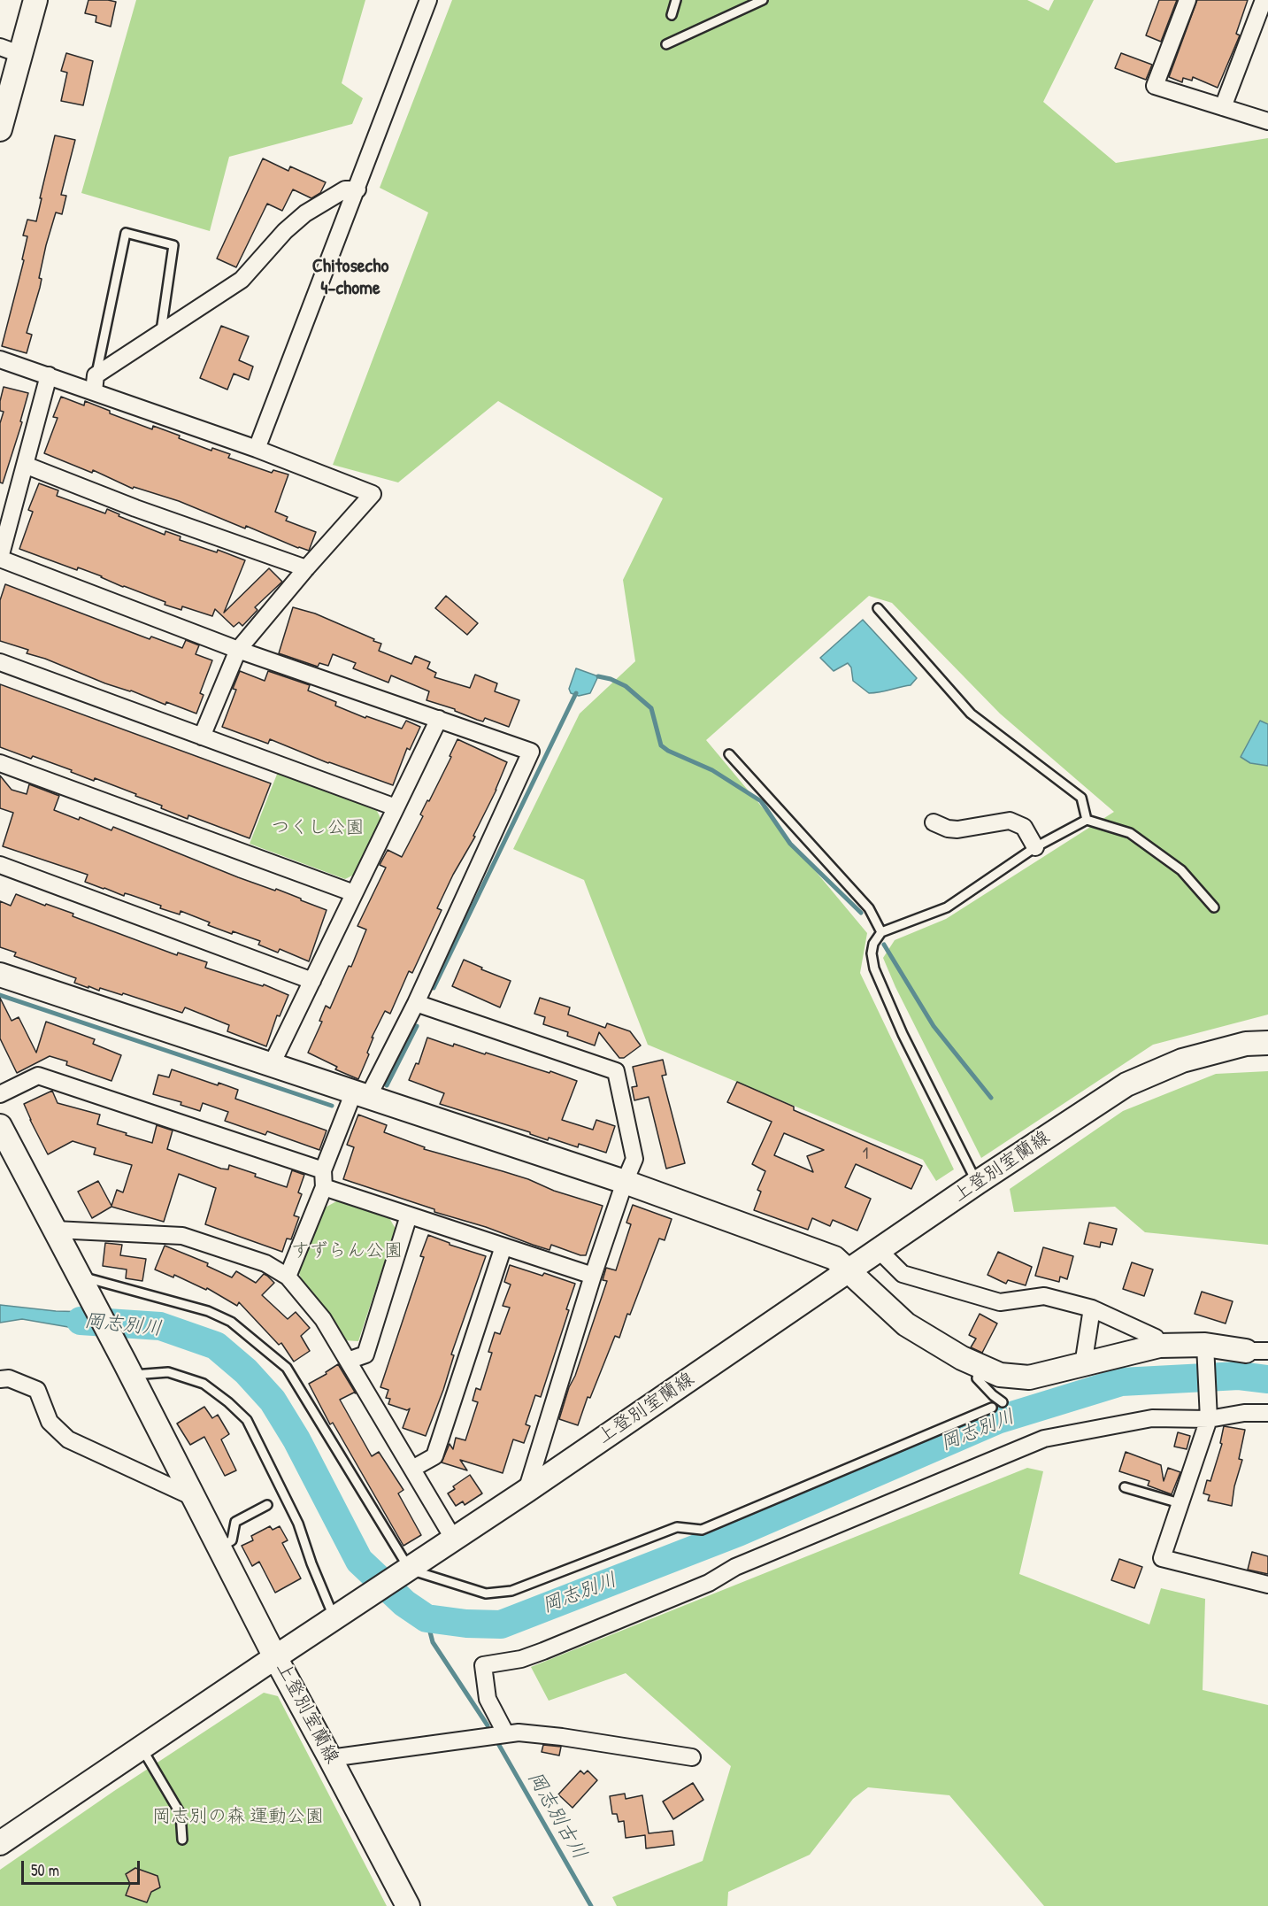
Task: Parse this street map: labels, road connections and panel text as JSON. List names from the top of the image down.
{
  "streets": {
    "street": ["上登別室蘭線"]
  },
  "districts": ["Chitosecho 4-chome"],
  "water": ["岡志別川", "岡志別古川"],
  "parks": ["つくし公園", "すずらん公園", "岡志別の森 運動公園"],
  "house_numbers": ["1"],
  "scale_bar": "50 m"
}
